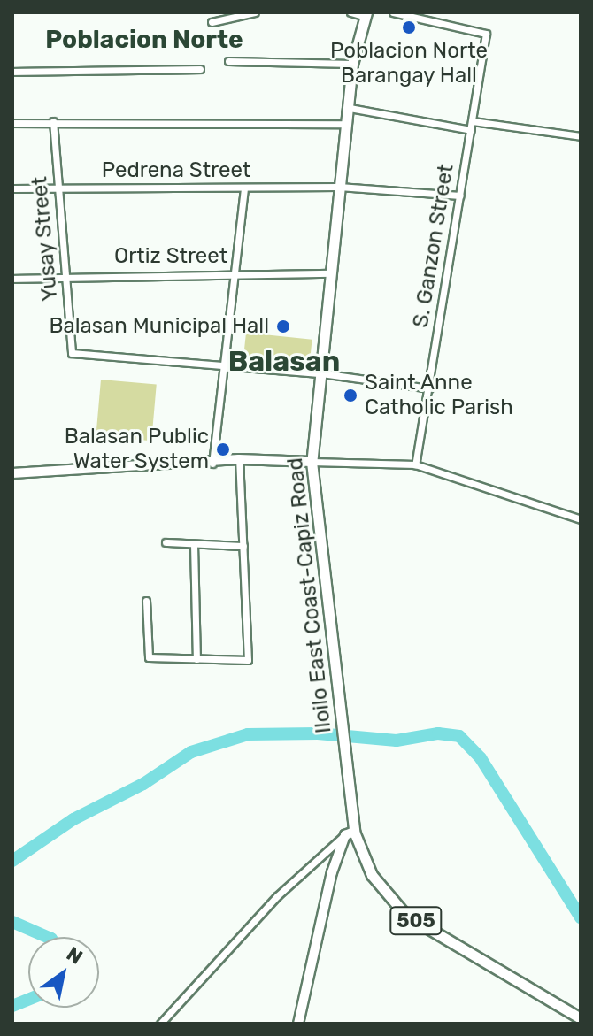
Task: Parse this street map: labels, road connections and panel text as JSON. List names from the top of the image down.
{
  "streets": {
    "main road": ["Iloilo East Coast-Capiz Road", "505"],
    "street": [
      "Pedrena Street",
      "Yusay Street",
      "S. Ganzon Street",
      "Ortiz Street"
    ]
  },
  "crossings": [
    ["Pedrena Street", "Yusay Street"],
    ["Pedrena Street", "S. Ganzon Street"],
    ["Pedrena Street", "Iloilo East Coast-Capiz Road"],
    ["Yusay Street", "Ortiz Street"],
    ["Ortiz Street", "Iloilo East Coast-Capiz Road"]
  ],
  "districts": ["Poblacion Norte", "Balasan"],
  "places": [
    "Poblacion Norte Barangay Hall",
    "Balasan Municipal Hall",
    "Saint Anne Catholic Parish",
    "Balasan Public Water System"
  ],
  "north": "top right"
}
